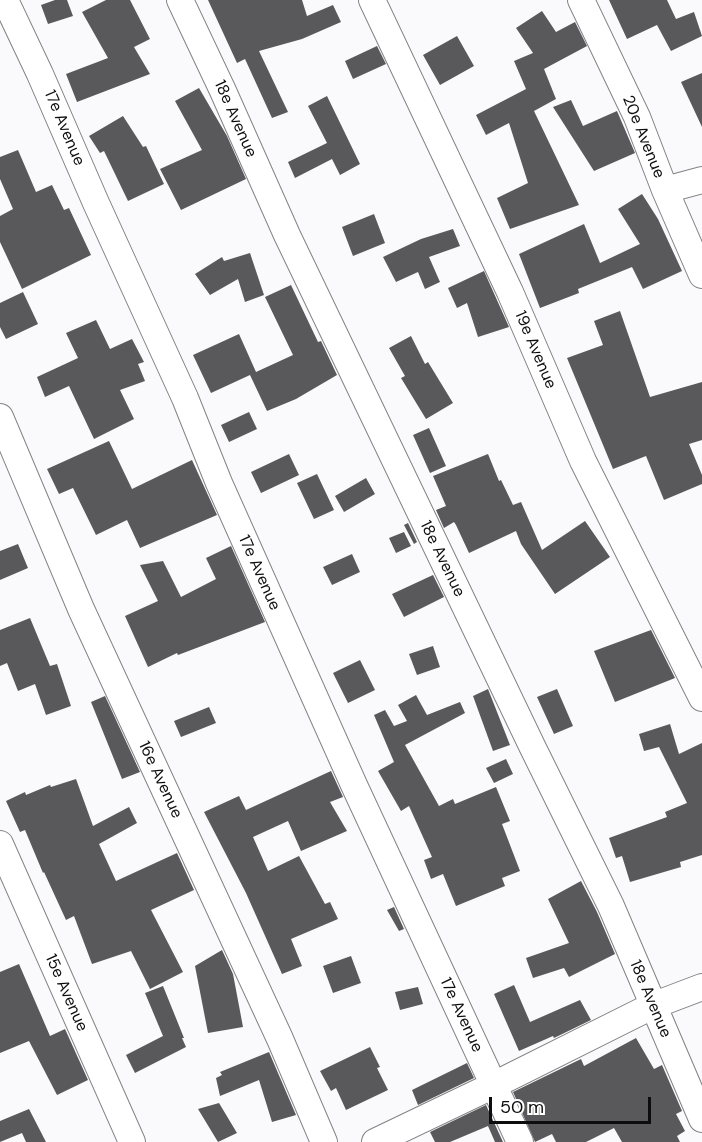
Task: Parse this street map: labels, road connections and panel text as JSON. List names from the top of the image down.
{
  "streets": {
    "street": [
      "18e Avenue",
      "17e Avenue",
      "20e Avenue",
      "19e Avenue",
      "16e Avenue",
      "15e Avenue"
    ]
  },
  "scale_bar": "50 m"
}
